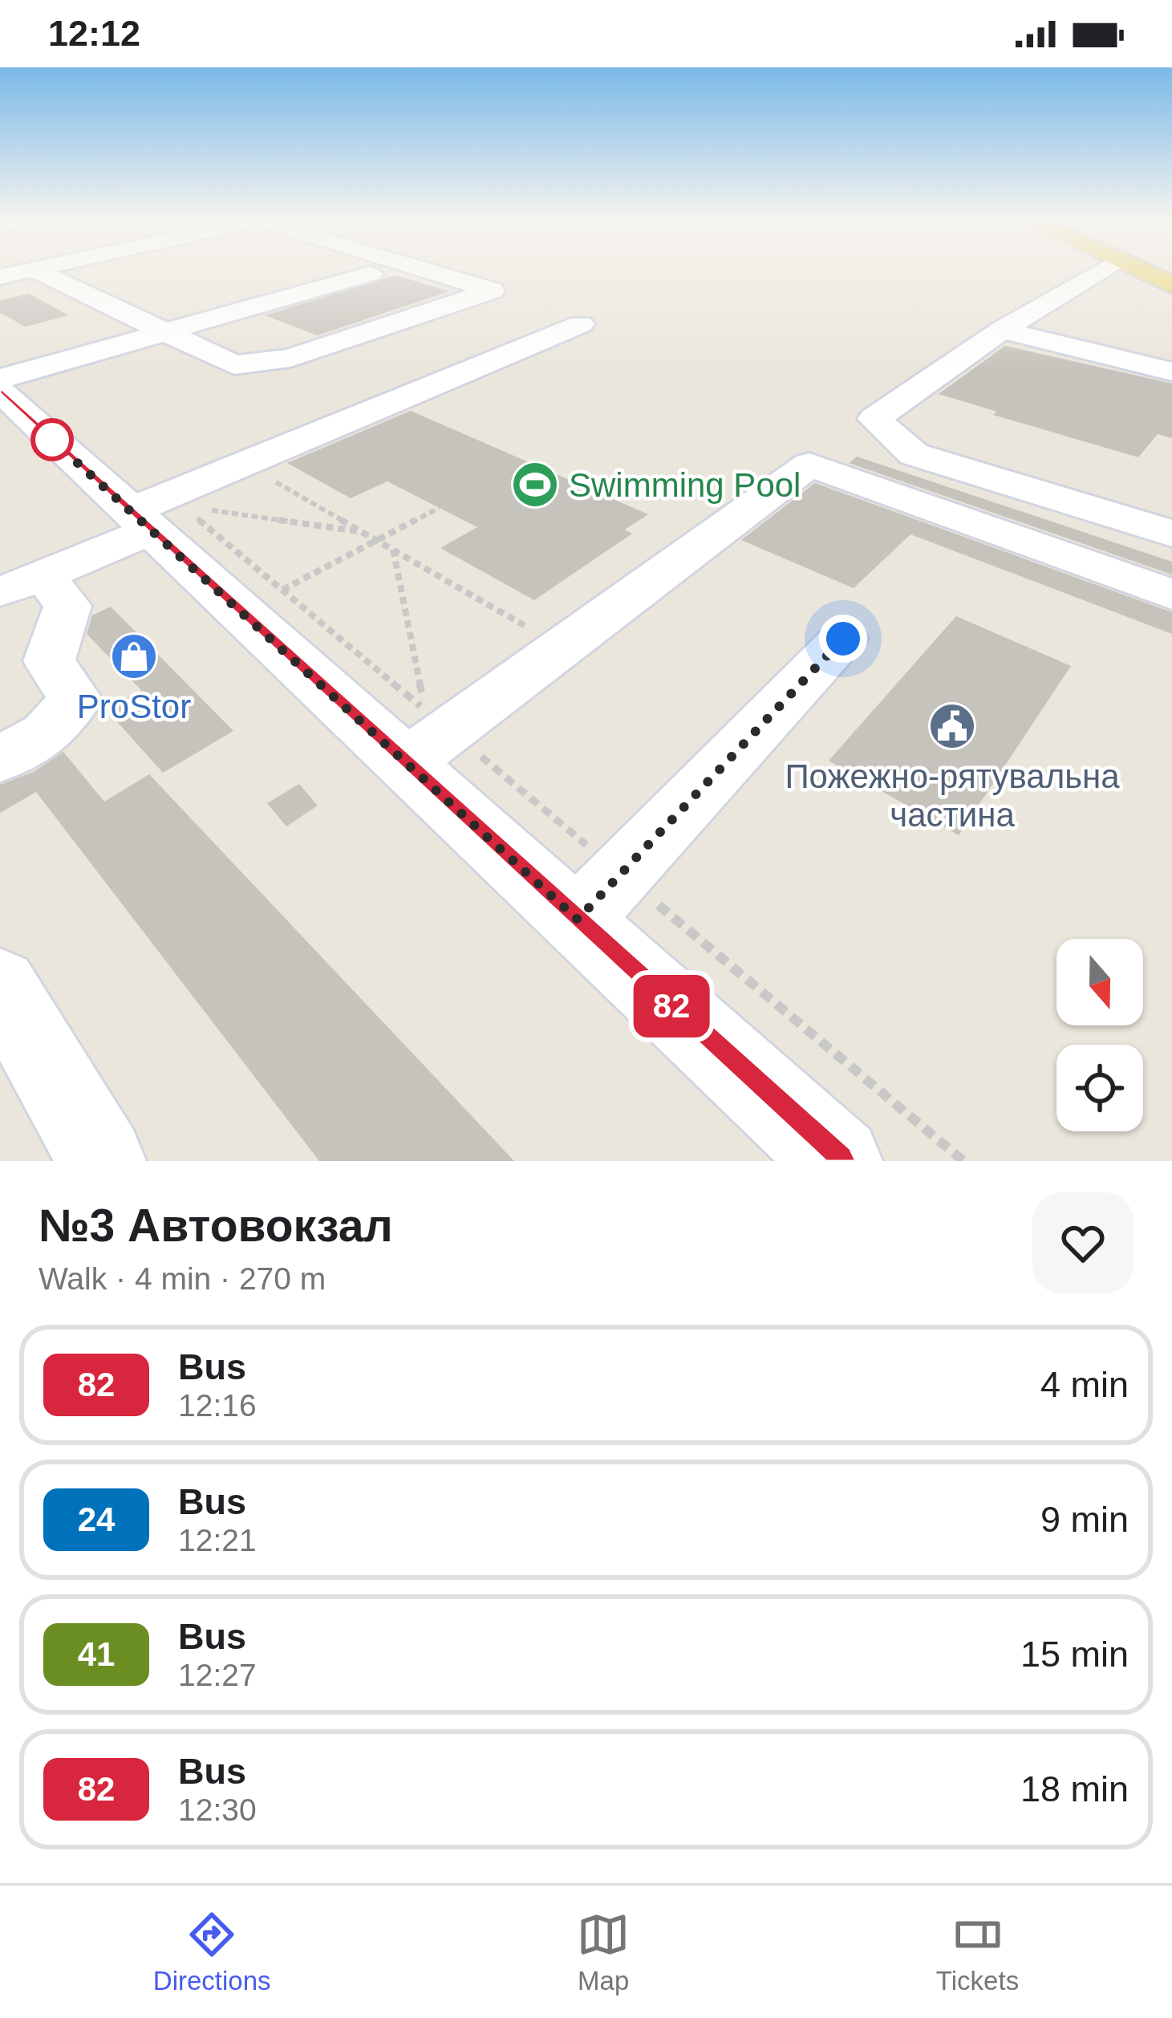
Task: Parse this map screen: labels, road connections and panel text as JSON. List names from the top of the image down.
{
  "places": {
    "sports": ["Swimming Pool"],
    "shop": ["ProStor"],
    "public building": ["Пожежно-рятувальна частина"]
  },
  "lines": ["bus line 82"],
  "north": "bottom",
  "page": {
    "status": "12:12",
    "on_map": "82",
    "heading": ["№3 Автовокзал", "Walk · 4 min · 270 m"],
    "list": [
      {
        "mark": "82",
        "name": "Bus",
        "note": "12:16",
        "value": "4 min"
      },
      {
        "mark": "24",
        "name": "Bus",
        "note": "12:21",
        "value": "9 min"
      },
      {
        "mark": "41",
        "name": "Bus",
        "note": "12:27",
        "value": "15 min"
      },
      {
        "mark": "82",
        "name": "Bus",
        "note": "12:30",
        "value": "18 min"
      }
    ],
    "tabs": ["Directions", "Map", "Tickets"]
  }
}
